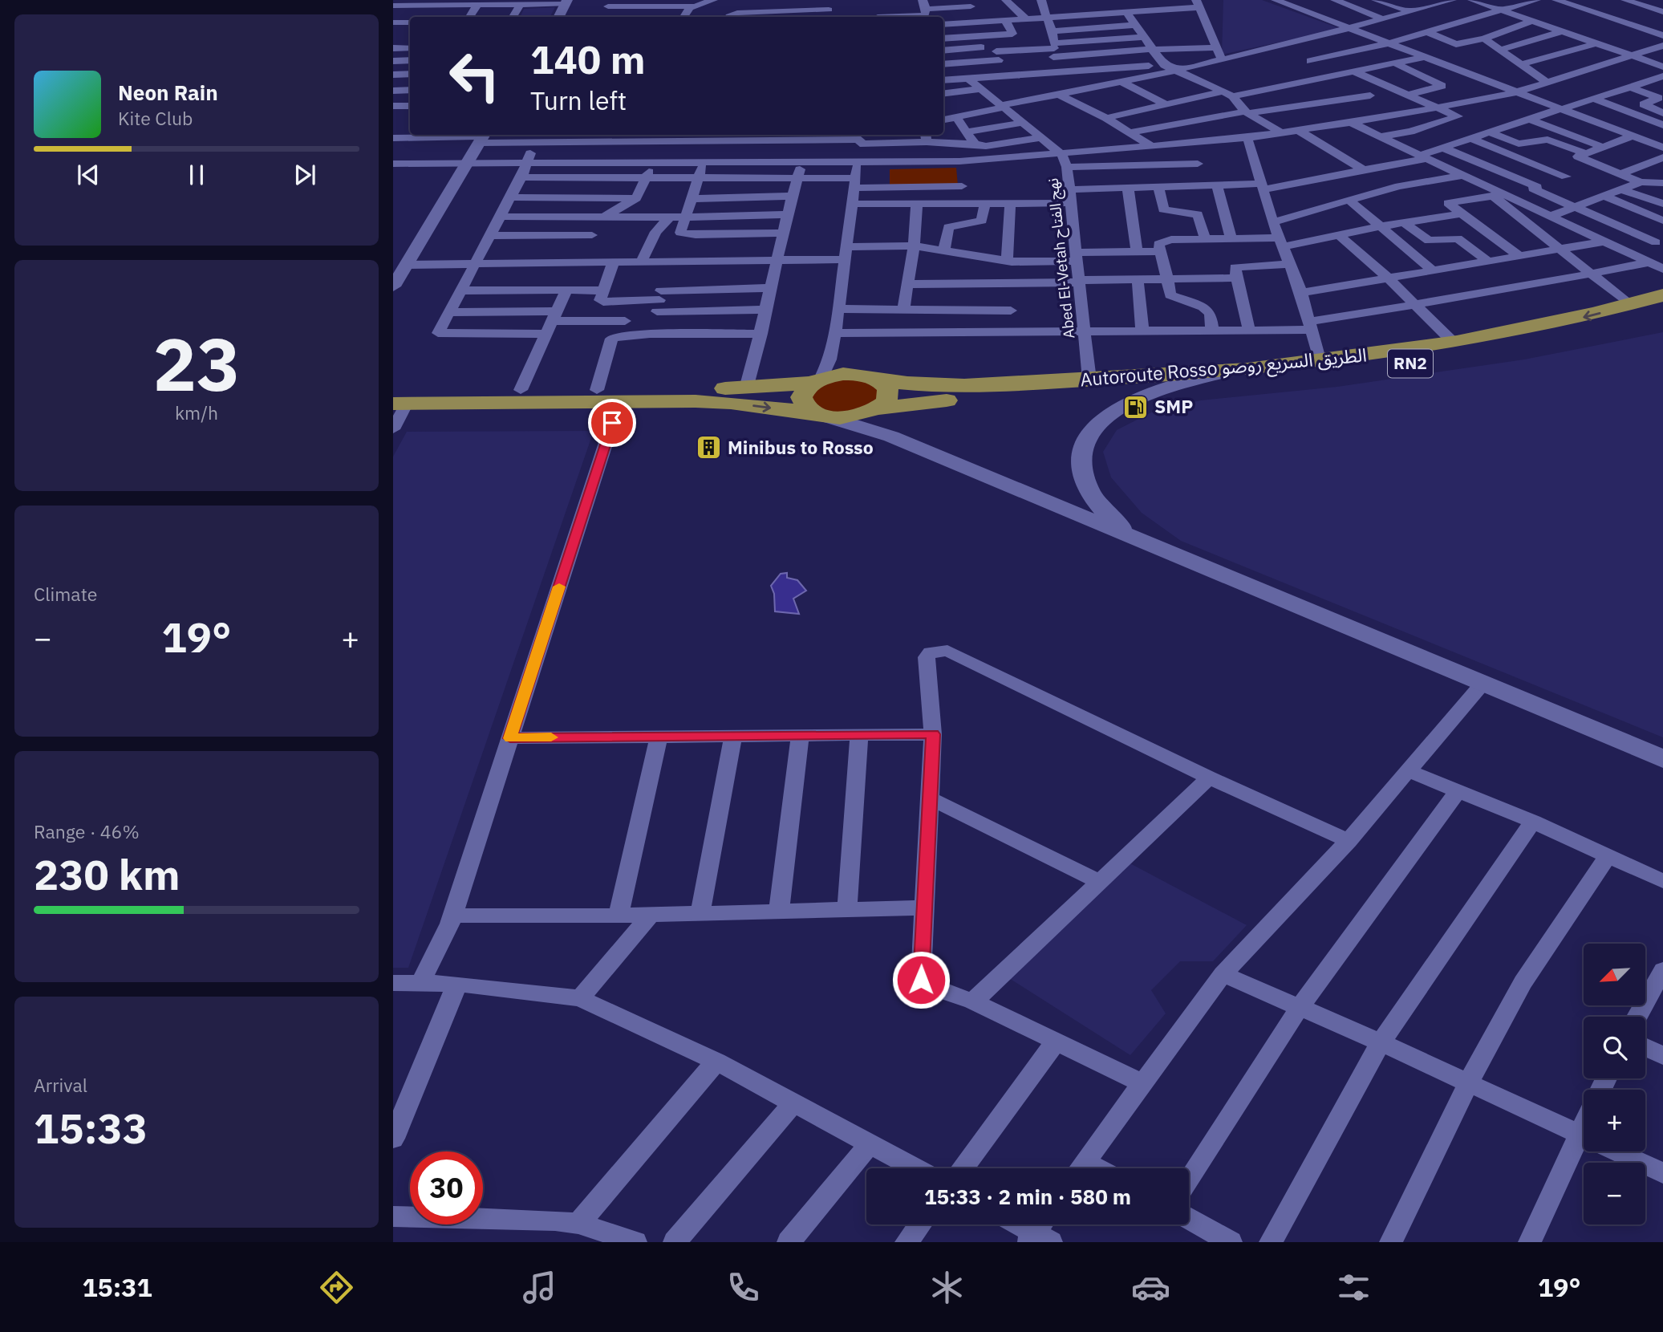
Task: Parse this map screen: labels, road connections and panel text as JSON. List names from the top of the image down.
{
  "streets": {
    "highway": ["RN2", "Autoroute Rosso الطريق السريع روصو"],
    "street": ["Abed El-Vetah نهج الفتاح"]
  },
  "crossings": [
    ["Abed El-Vetah نهج الفتاح", "Autoroute Rosso الطريق السريع روصو"]
  ],
  "places": {
    "fuel station": ["SMP"],
    "building": ["Minibus to Rosso"]
  },
  "north": "bottom left",
  "page": {
    "turn": ["140 m", "Turn left"],
    "song": ["Neon Rain", "Kite Club"],
    "tile": [
      ["23", "km/h"],
      "Climate",
      ["Range · 46%", "230 km"],
      ["Arrival", "15:33"]
    ],
    "heat": ["−", "19°", "+"],
    "map_buttons": ["+", "−"],
    "limit": "30",
    "trip": "15:33 · 2 min · 580 m",
    "tabs": ["15:31", "19°"]
  }
}
